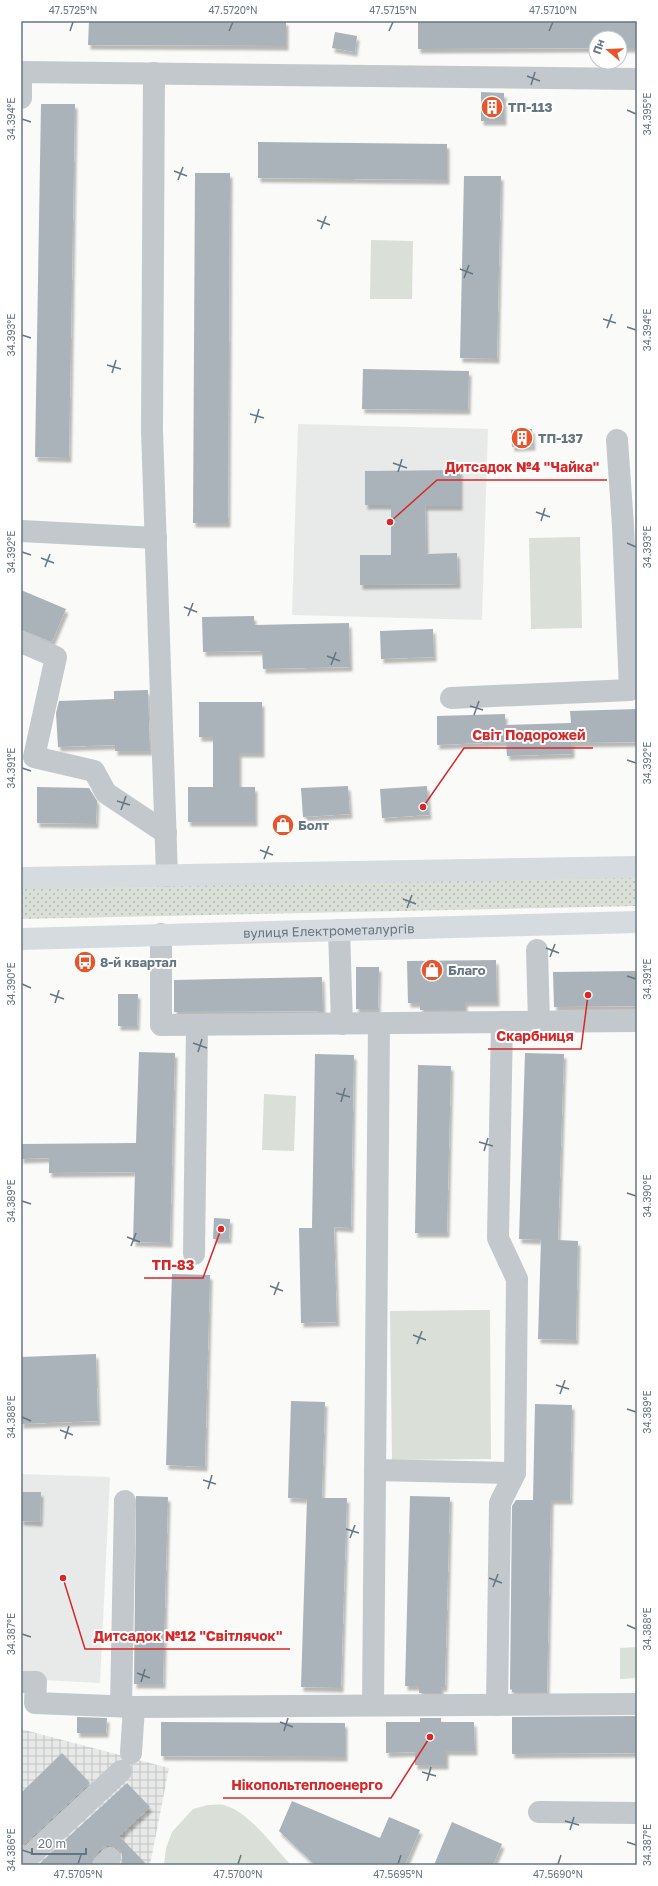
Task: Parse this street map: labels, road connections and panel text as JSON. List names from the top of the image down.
{
  "streets": {
    "main road": ["вулиця Електрометалургів"]
  },
  "places": {
    "building": ["ТП-113", "ТП-137"],
    "other": [
      "Дитсадок №4 \"Чайка\"",
      "Світ Подорожей",
      "Скарбниця",
      "ТП-83",
      "Дитсадок №12 \"Світлячок\"",
      "Нікопольтеплоенерго"
    ],
    "shop": ["Болт", "Благо"],
    "bus stop": ["8-й квартал"]
  },
  "scale_bar": "20 m",
  "north": "left",
  "coordinates": [
    "47.5725°N",
    "47.5720°N",
    "47.5715°N",
    "47.5710°N",
    "34.395°E",
    "34.394°E",
    "34.393°E",
    "34.392°E",
    "34.391°E",
    "34.390°E",
    "34.389°E",
    "34.388°E",
    "34.387°E",
    "34.386°E",
    "47.5705°N",
    "47.5700°N",
    "47.5695°N",
    "47.5690°N"
  ]
}
